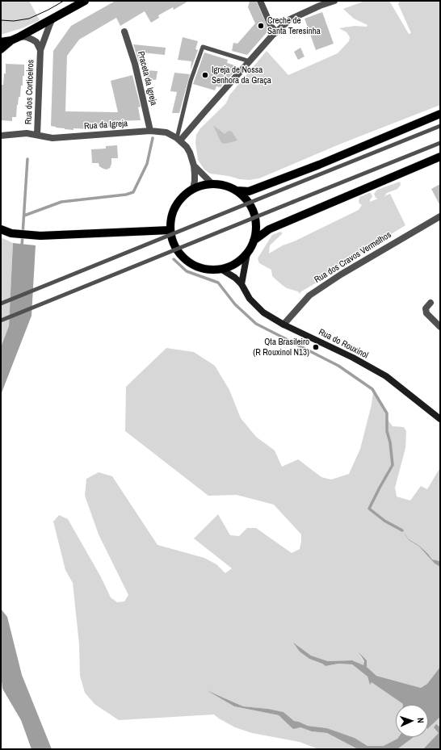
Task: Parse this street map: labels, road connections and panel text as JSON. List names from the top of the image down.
{
  "streets": {
    "main road": ["Rua do Rouxinol"],
    "street": [
      "Praceta da Igreja",
      "Rua dos Corticeiros",
      "Rua da Igreja",
      "Rua dos Cravos Vermelhos"
    ]
  },
  "crossings": [
    ["Praceta da Igreja", "Rua da Igreja"],
    ["Rua dos Corticeiros", "Rua da Igreja"],
    ["Rua dos Cravos Vermelhos", "Rua do Rouxinol"]
  ],
  "places": ["Creche de Santa Teresinha", "Igreja de Nossa Senhora da Graça", "Qta Brasileiro (R Rouxinol N13)"],
  "north": "right"
}
